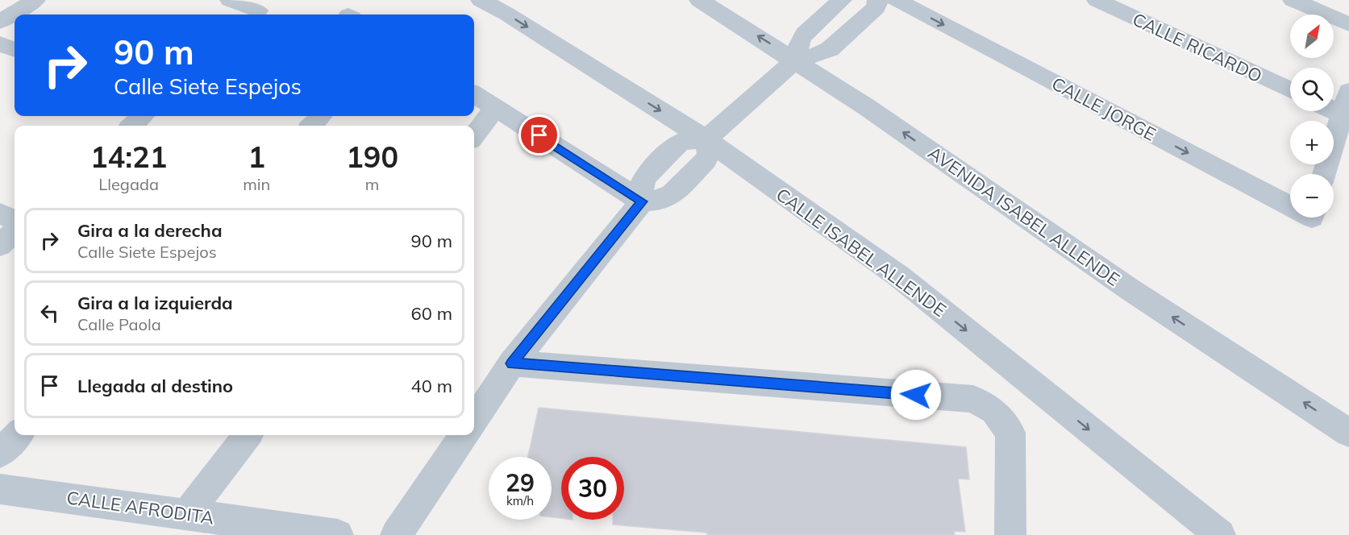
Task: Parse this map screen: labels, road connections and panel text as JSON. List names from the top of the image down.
{
  "streets": {
    "street": [
      "CALLE RICARDO",
      "CALLE JORGE",
      "AVENIDA ISABEL ALLENDE",
      "CALLE ISABEL ALLENDE",
      "CALLE AFRODITA"
    ]
  },
  "one_way": ["CALLE JORGE", "AVENIDA ISABEL ALLENDE", "CALLE ISABEL ALLENDE"],
  "north": "top right",
  "page": {
    "map_buttons": ["+", "−"],
    "turn": ["90 m", "Calle Siete Espejos"],
    "eta": [
      "14:21",
      "Llegada",
      "1",
      "min",
      "190",
      "m"
    ],
    "list": [
      {
        "name": "Gira a la derecha",
        "note": "Calle Siete Espejos",
        "value": "90 m"
      },
      {
        "name": "Gira a la izquierda",
        "note": "Calle Paola",
        "value": "60 m"
      },
      {
        "name": "Llegada al destino",
        "value": "40 m"
      }
    ],
    "speed": "29 km/h",
    "limit": "30"
  }
}
